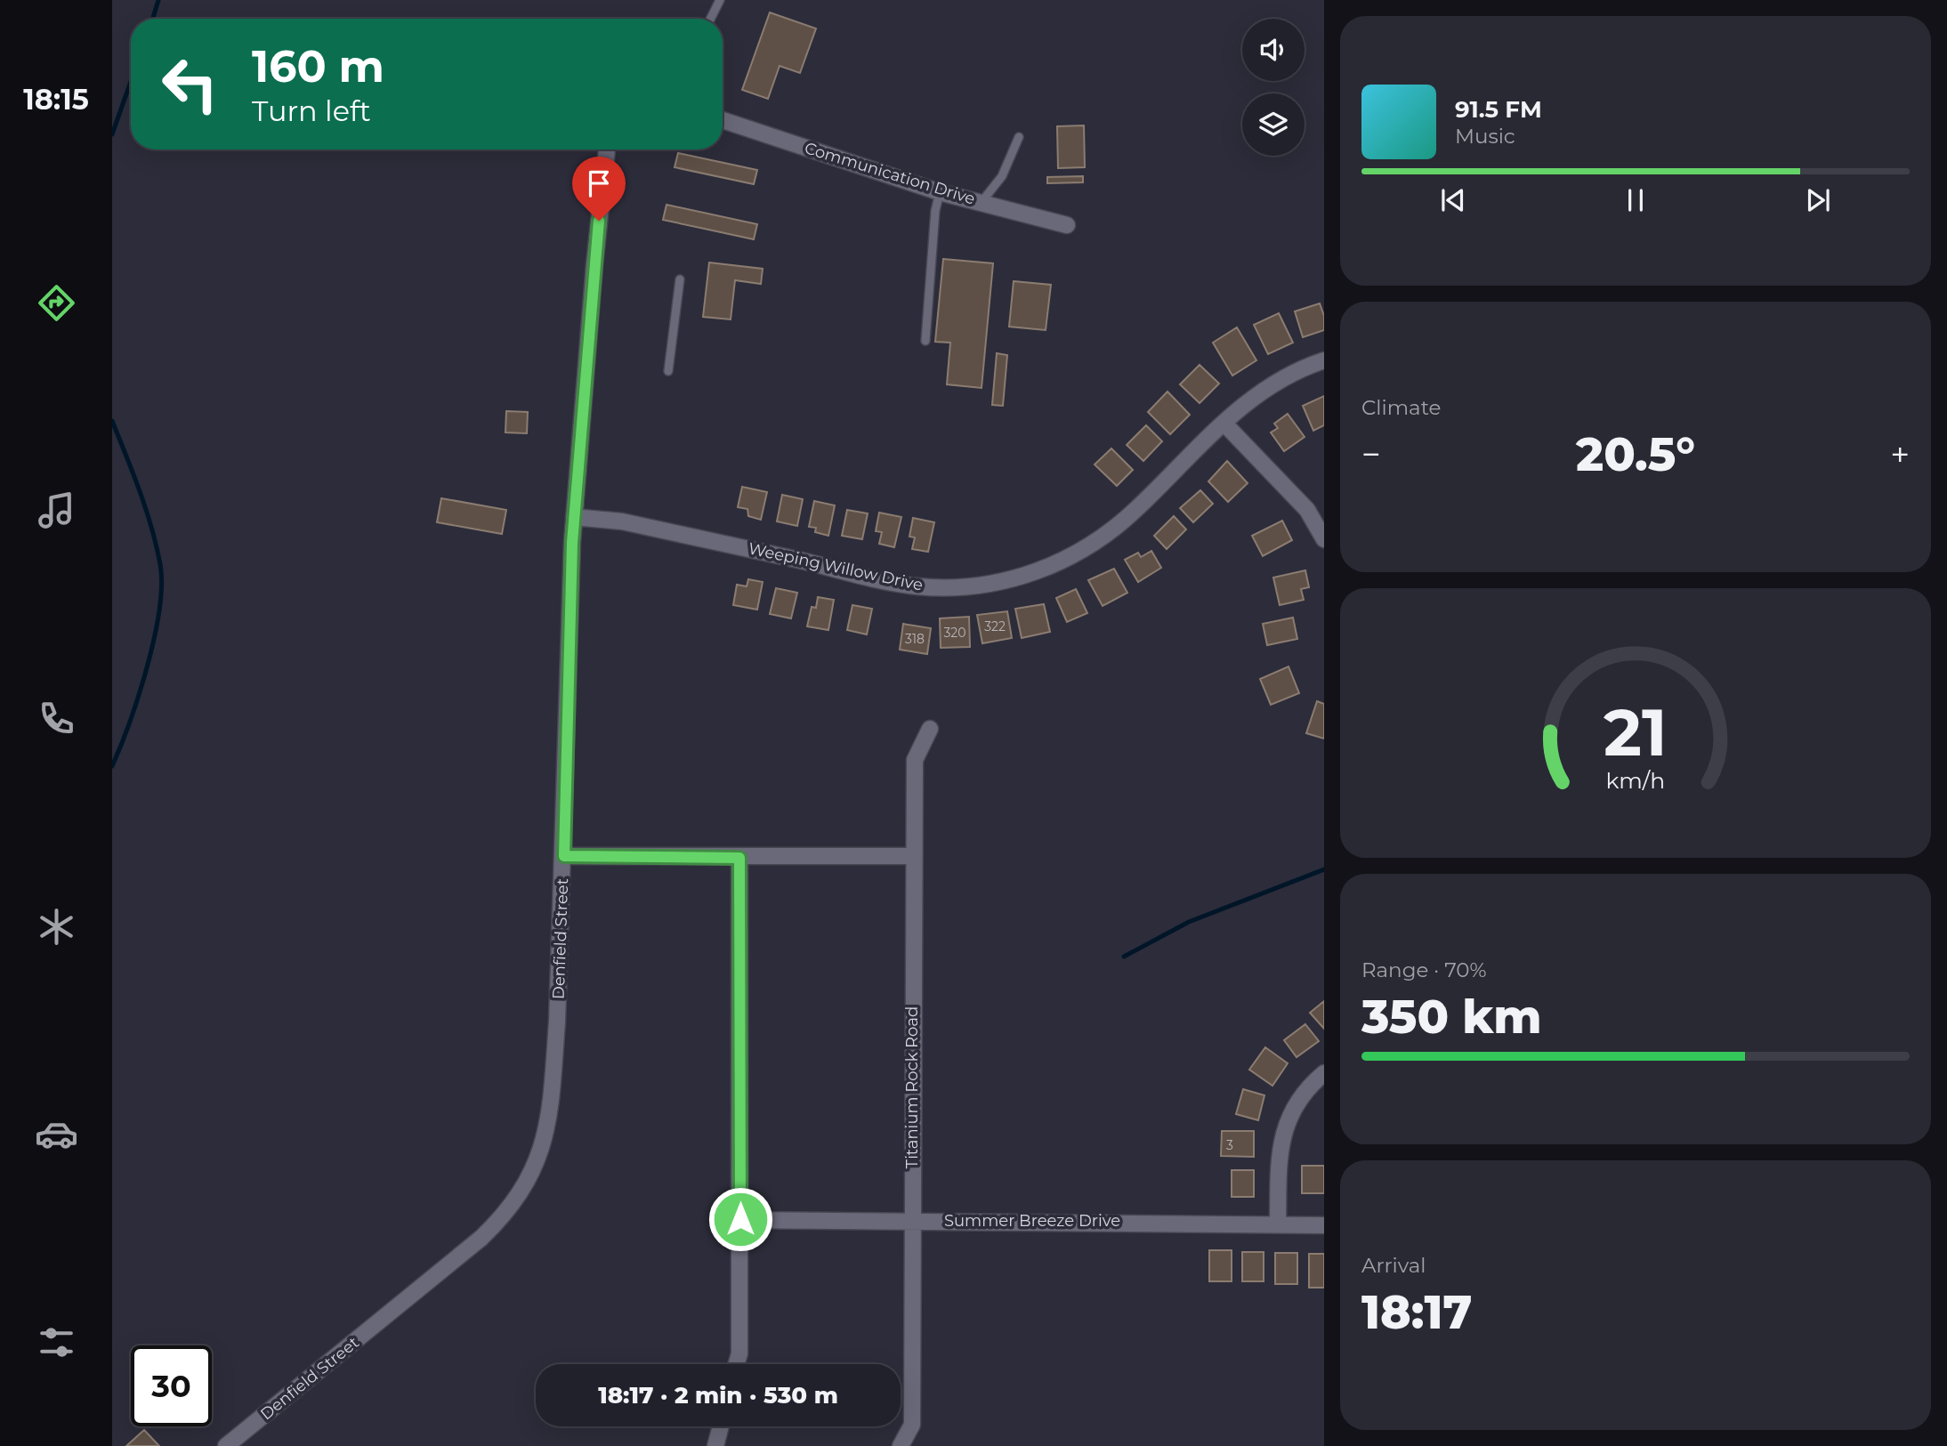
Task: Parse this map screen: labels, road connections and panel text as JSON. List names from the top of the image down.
{
  "streets": {
    "street": [
      "Communication Drive",
      "Weeping Willow Drive",
      "Denfield Street",
      "Titanium Rock Road",
      "Summer Breeze Drive"
    ]
  },
  "crossings": [
    ["Weeping Willow Drive", "Denfield Street"],
    ["Titanium Rock Road", "Summer Breeze Drive"]
  ],
  "house_numbers": [
    "322",
    "320",
    "318",
    "3"
  ],
  "page": {
    "tabs": "18:15",
    "turn": ["160 m", "Turn left"],
    "song": ["91.5 FM", "Music"],
    "tile": [
      "Climate",
      ["Range · 70%", "350 km"],
      ["Arrival", "18:17"]
    ],
    "heat": ["−", "20.5°", "+"],
    "limit": "30",
    "trip": "18:17 · 2 min · 530 m",
    "gauge": ["21", "km/h"]
  }
}
